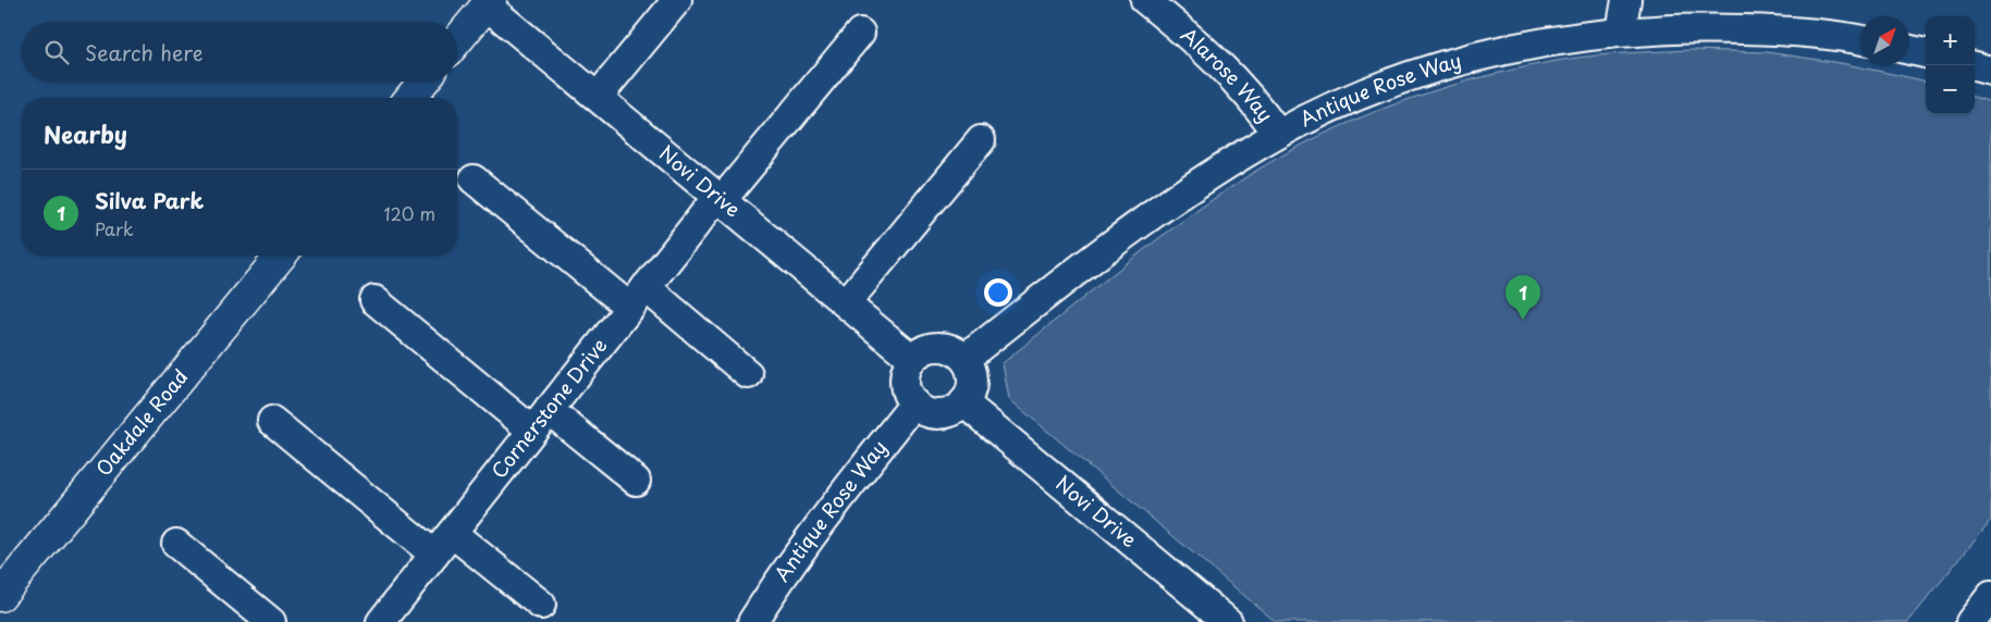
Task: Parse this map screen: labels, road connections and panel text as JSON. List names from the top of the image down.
{
  "streets": {
    "main road": ["Oakdale Road"],
    "street": [
      "Alarose Way",
      "Antique Rose Way",
      "Novi Drive",
      "Cornerstone Drive"
    ]
  },
  "crossings": [
    ["Alarose Way", "Antique Rose Way"],
    ["Antique Rose Way", "Novi Drive"],
    ["Novi Drive", "Cornerstone Drive"]
  ],
  "north": "top right",
  "page": {
    "map_buttons": ["+", "−"],
    "search": "Search here",
    "heading": "Nearby",
    "list": [
      {
        "mark": "1",
        "name": "Silva Park",
        "note": "Park",
        "value": "120 m"
      }
    ],
    "pins": "1"
  }
}
